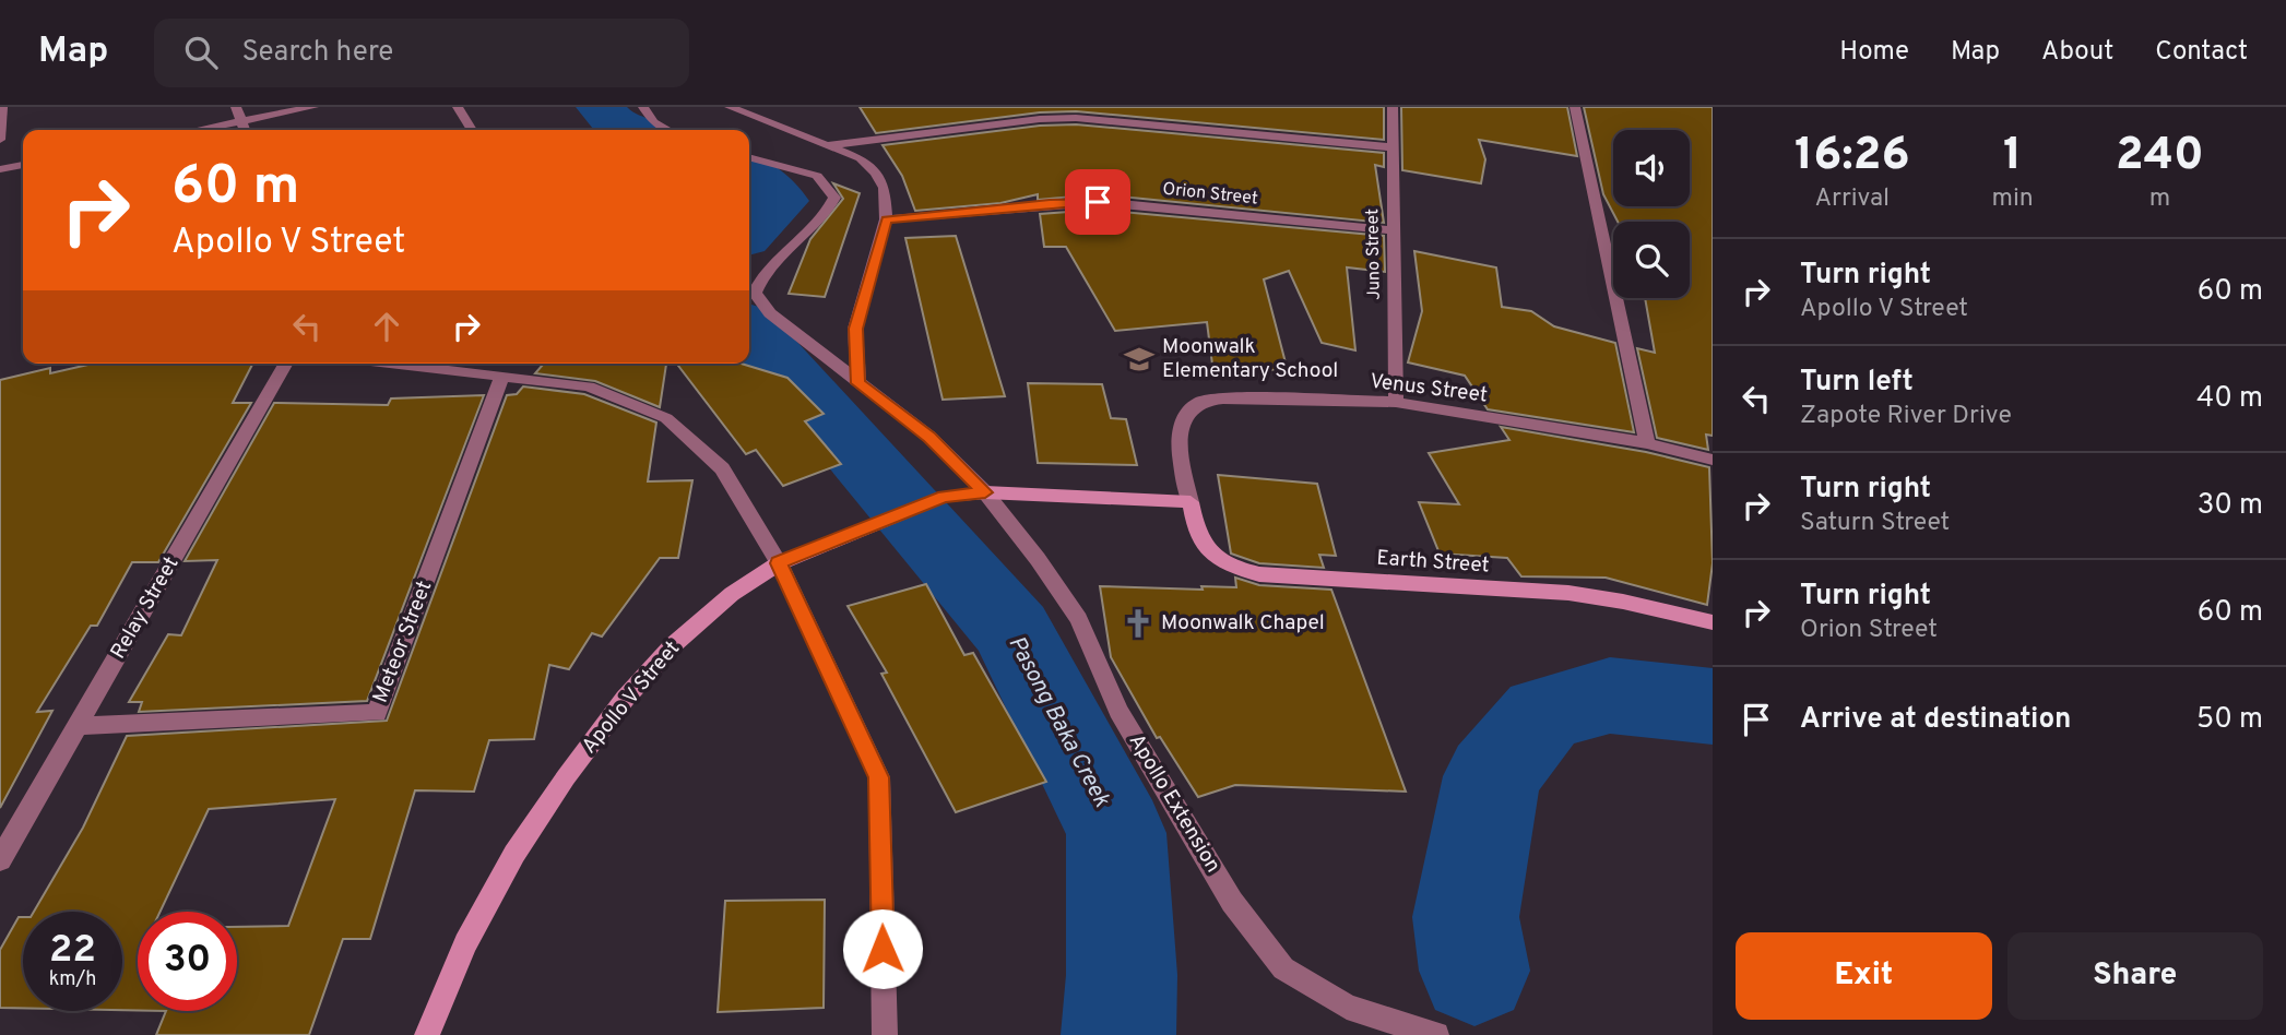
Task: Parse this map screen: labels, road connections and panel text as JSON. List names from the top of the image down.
{
  "streets": {
    "street": [
      "Orion Street",
      "Juno Street",
      "Venus Street",
      "Earth Street",
      "Relay Street",
      "Meteor Street",
      "Apollo V Street",
      "Apollo Extension"
    ]
  },
  "crossings": [
    ["Orion Street", "Juno Street"],
    ["Juno Street", "Venus Street"],
    ["Venus Street", "Earth Street"],
    ["Venus Street", "Apollo V Street"],
    ["Earth Street", "Apollo V Street"],
    ["Relay Street", "Meteor Street"],
    ["Apollo V Street", "Apollo Extension"]
  ],
  "water": ["Pasong Baka Creek"],
  "places": {
    "school or university": ["Moonwalk Elementary School"],
    "church": ["Moonwalk Chapel"]
  },
  "page": {
    "header": "Map",
    "search": "Search here",
    "nav": [
      "Home",
      "Map",
      "About",
      "Contact"
    ],
    "eta": [
      "16:26",
      "Arrival",
      "1",
      "min",
      "240",
      "m"
    ],
    "turn": ["60 m", "Apollo V Street"],
    "list": [
      {
        "name": "Turn right",
        "note": "Apollo V Street",
        "value": "60 m"
      },
      {
        "name": "Turn left",
        "note": "Zapote River Drive",
        "value": "40 m"
      },
      {
        "name": "Turn right",
        "note": "Saturn Street",
        "value": "30 m"
      },
      {
        "name": "Turn right",
        "note": "Orion Street",
        "value": "60 m"
      },
      {
        "name": "Arrive at destination",
        "value": "50 m"
      }
    ],
    "speed": "22 km/h",
    "limit": "30",
    "buttons": ["Exit", "Share"]
  }
}
